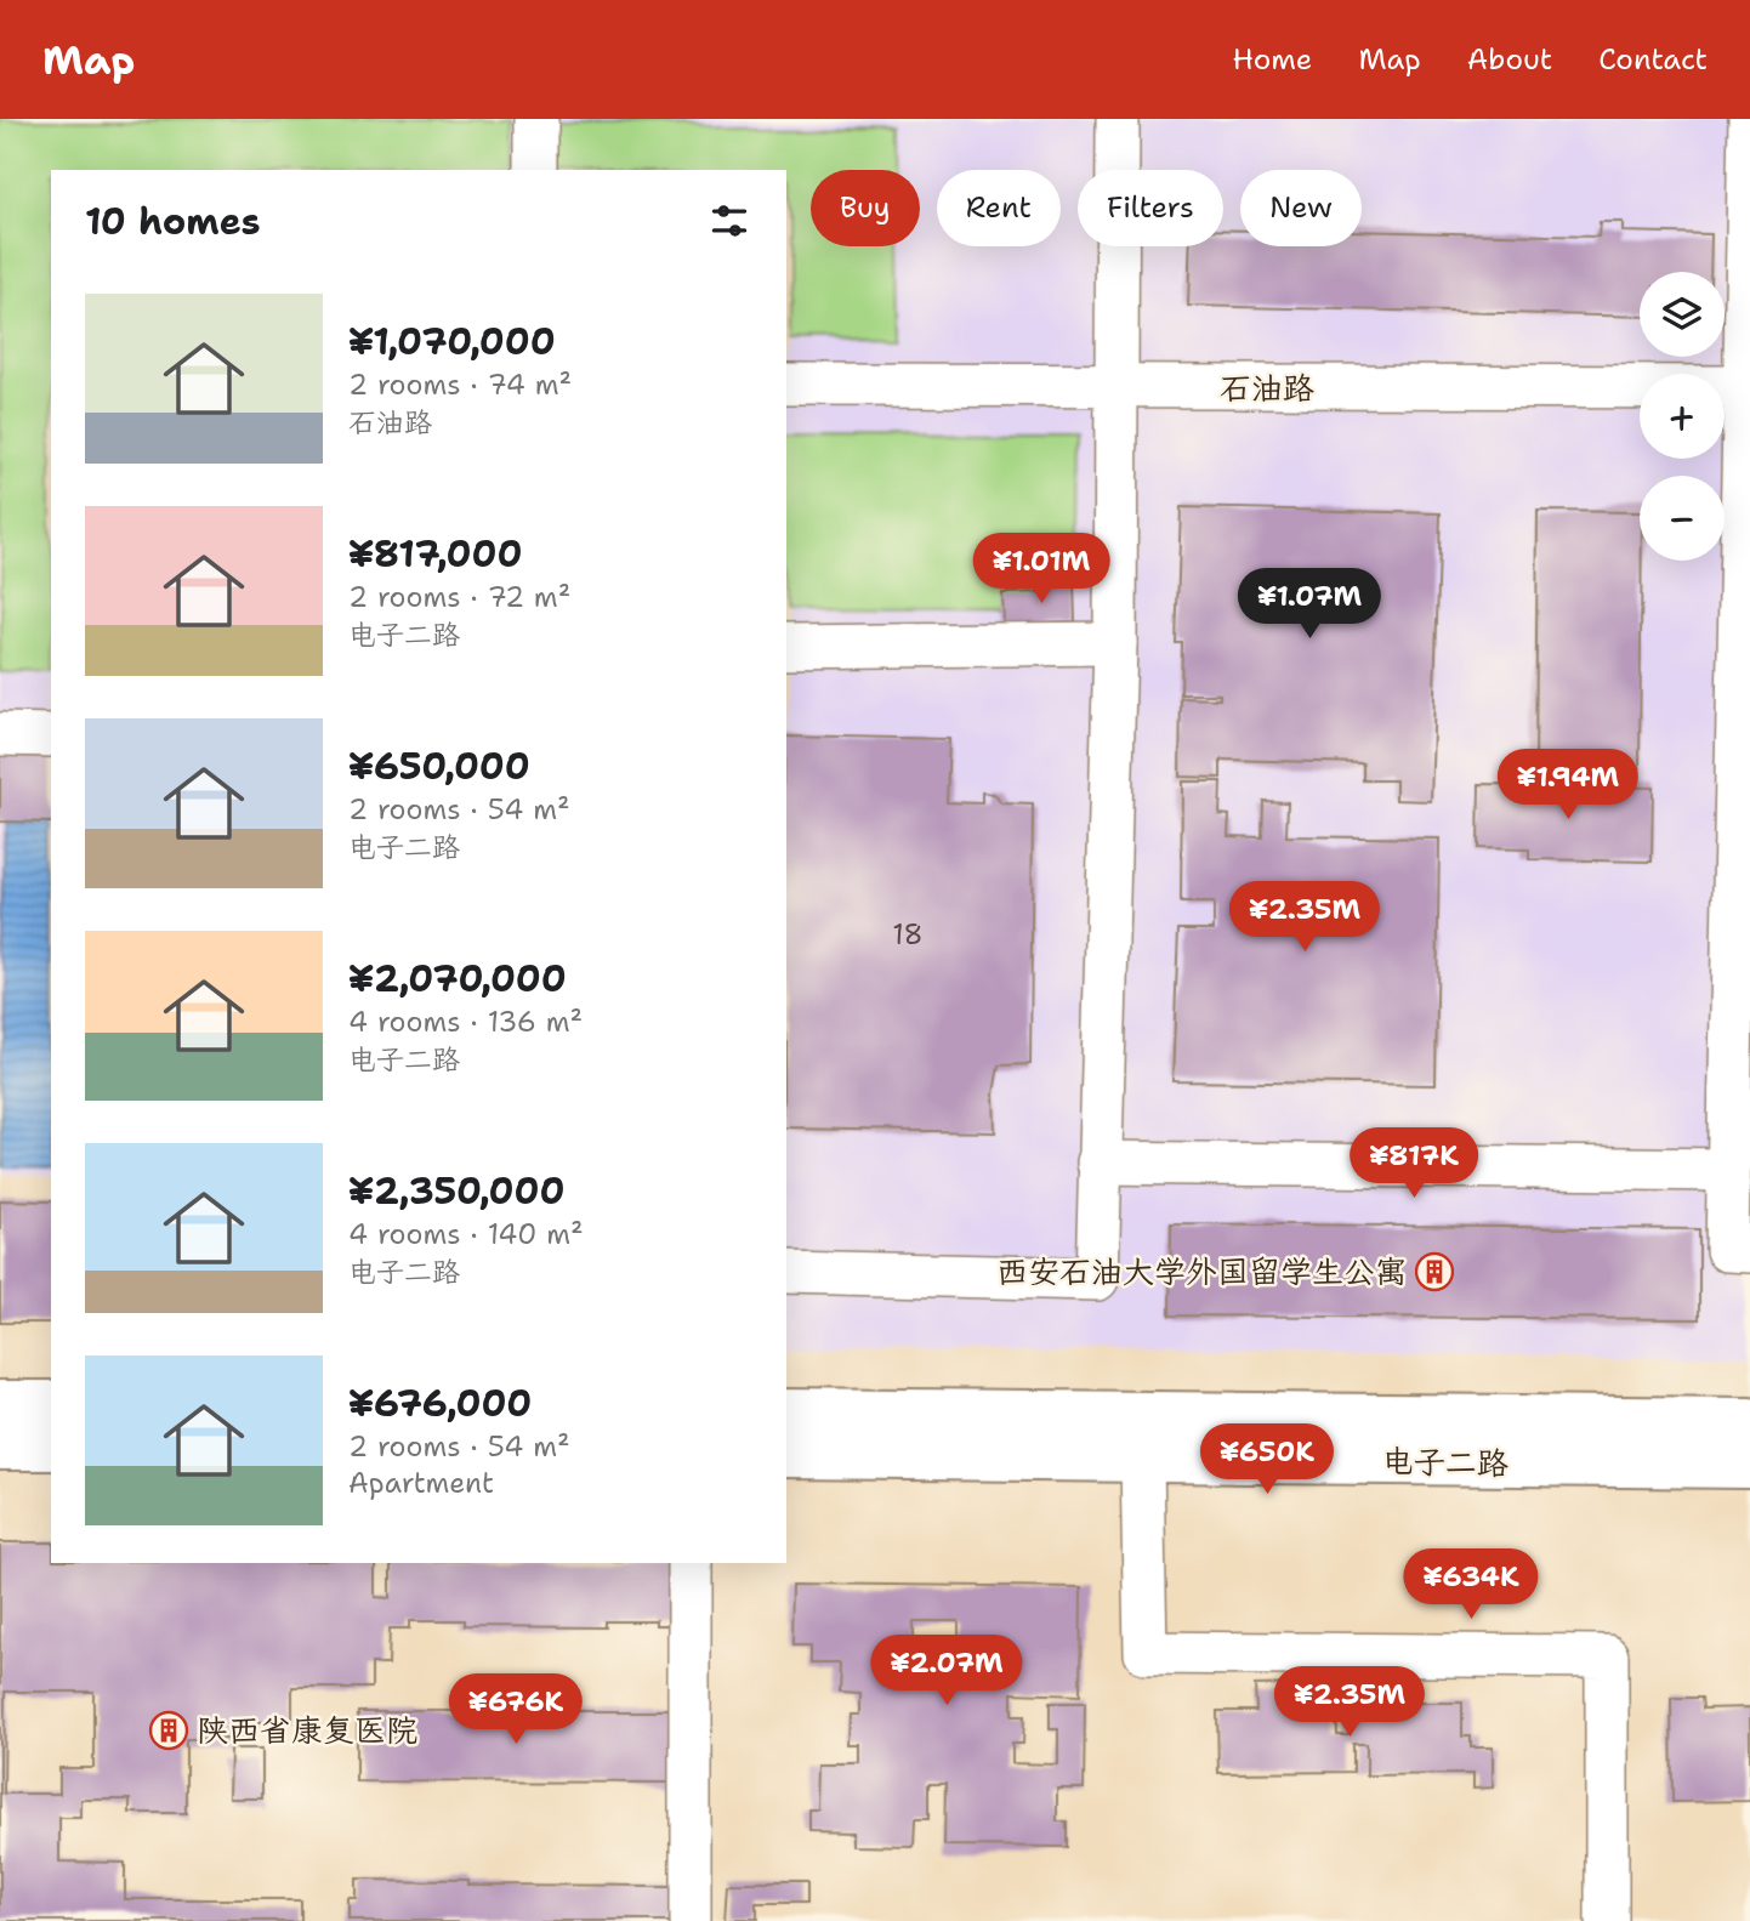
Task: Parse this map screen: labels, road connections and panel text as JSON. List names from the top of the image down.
{
  "streets": {
    "main road": ["电子二路"],
    "street": ["石油路"]
  },
  "places": {
    "building": ["西安石油大学外国留学生公寓", "陕西省康复医院"]
  },
  "house_numbers": ["18"],
  "page": {
    "header": "Map",
    "nav": [
      "Home",
      "Map",
      "About",
      "Contact"
    ],
    "chip": [
      "Buy",
      "Rent",
      "Filters",
      "New"
    ],
    "heading": "10 homes",
    "map_buttons": ["+", "−"],
    "list": [
      {
        "name": "¥1,070,000",
        "note": "2 rooms · 74 m² · 石油路"
      },
      {
        "name": "¥817,000",
        "note": "2 rooms · 72 m² · 电子二路"
      },
      {
        "name": "¥650,000",
        "note": "2 rooms · 54 m² · 电子二路"
      },
      {
        "name": "¥2,070,000",
        "note": "4 rooms · 136 m² · 电子二路"
      },
      {
        "name": "¥2,350,000",
        "note": "4 rooms · 140 m² · 电子二路"
      },
      {
        "name": "¥676,000",
        "note": "2 rooms · 54 m² · Apartment"
      }
    ],
    "price": [
      "¥1.01M",
      "¥1.07M",
      "¥1.94M",
      "¥2.35M",
      "¥817K",
      "¥650K",
      "¥634K",
      "¥2.07M",
      "¥2.35M",
      "¥676K"
    ]
  }
}
